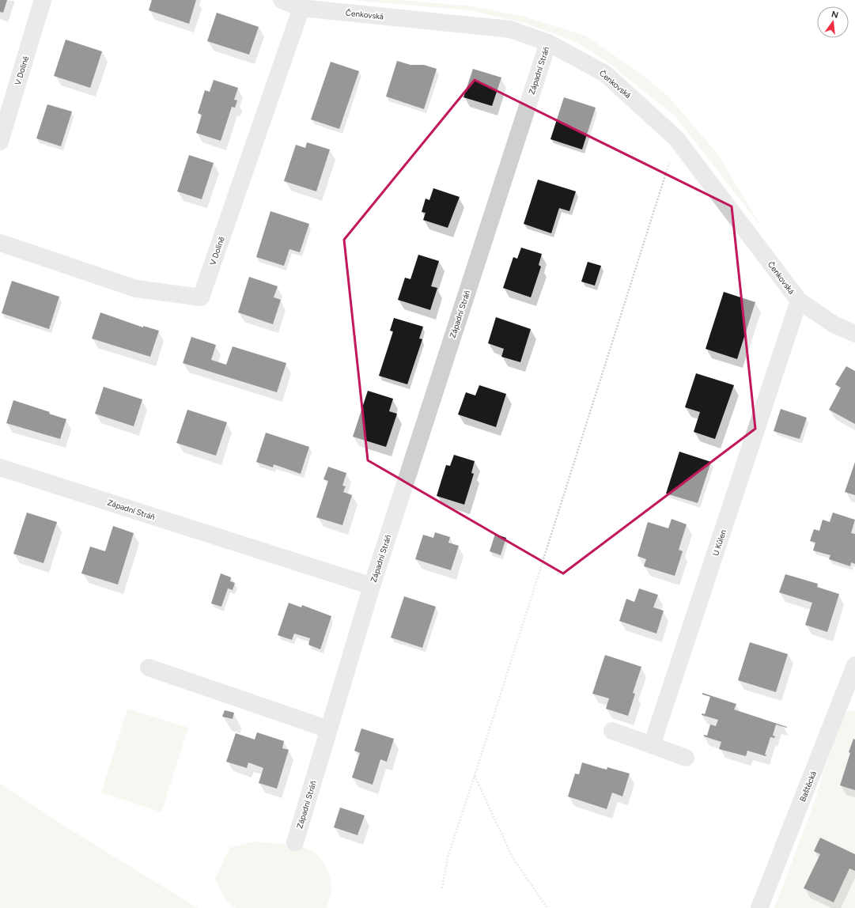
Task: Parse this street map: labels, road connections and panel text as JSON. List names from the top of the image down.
{
  "streets": {
    "street": [
      "Čenkovská",
      "V Dolině",
      "Západní Stráň",
      "U Kůlen",
      "Baštěcká"
    ]
  },
  "crossings": [
    ["Čenkovská", "V Dolině"],
    ["Čenkovská", "Západní Stráň"],
    ["Čenkovská", "U Kůlen"]
  ],
  "north": "top"
}
